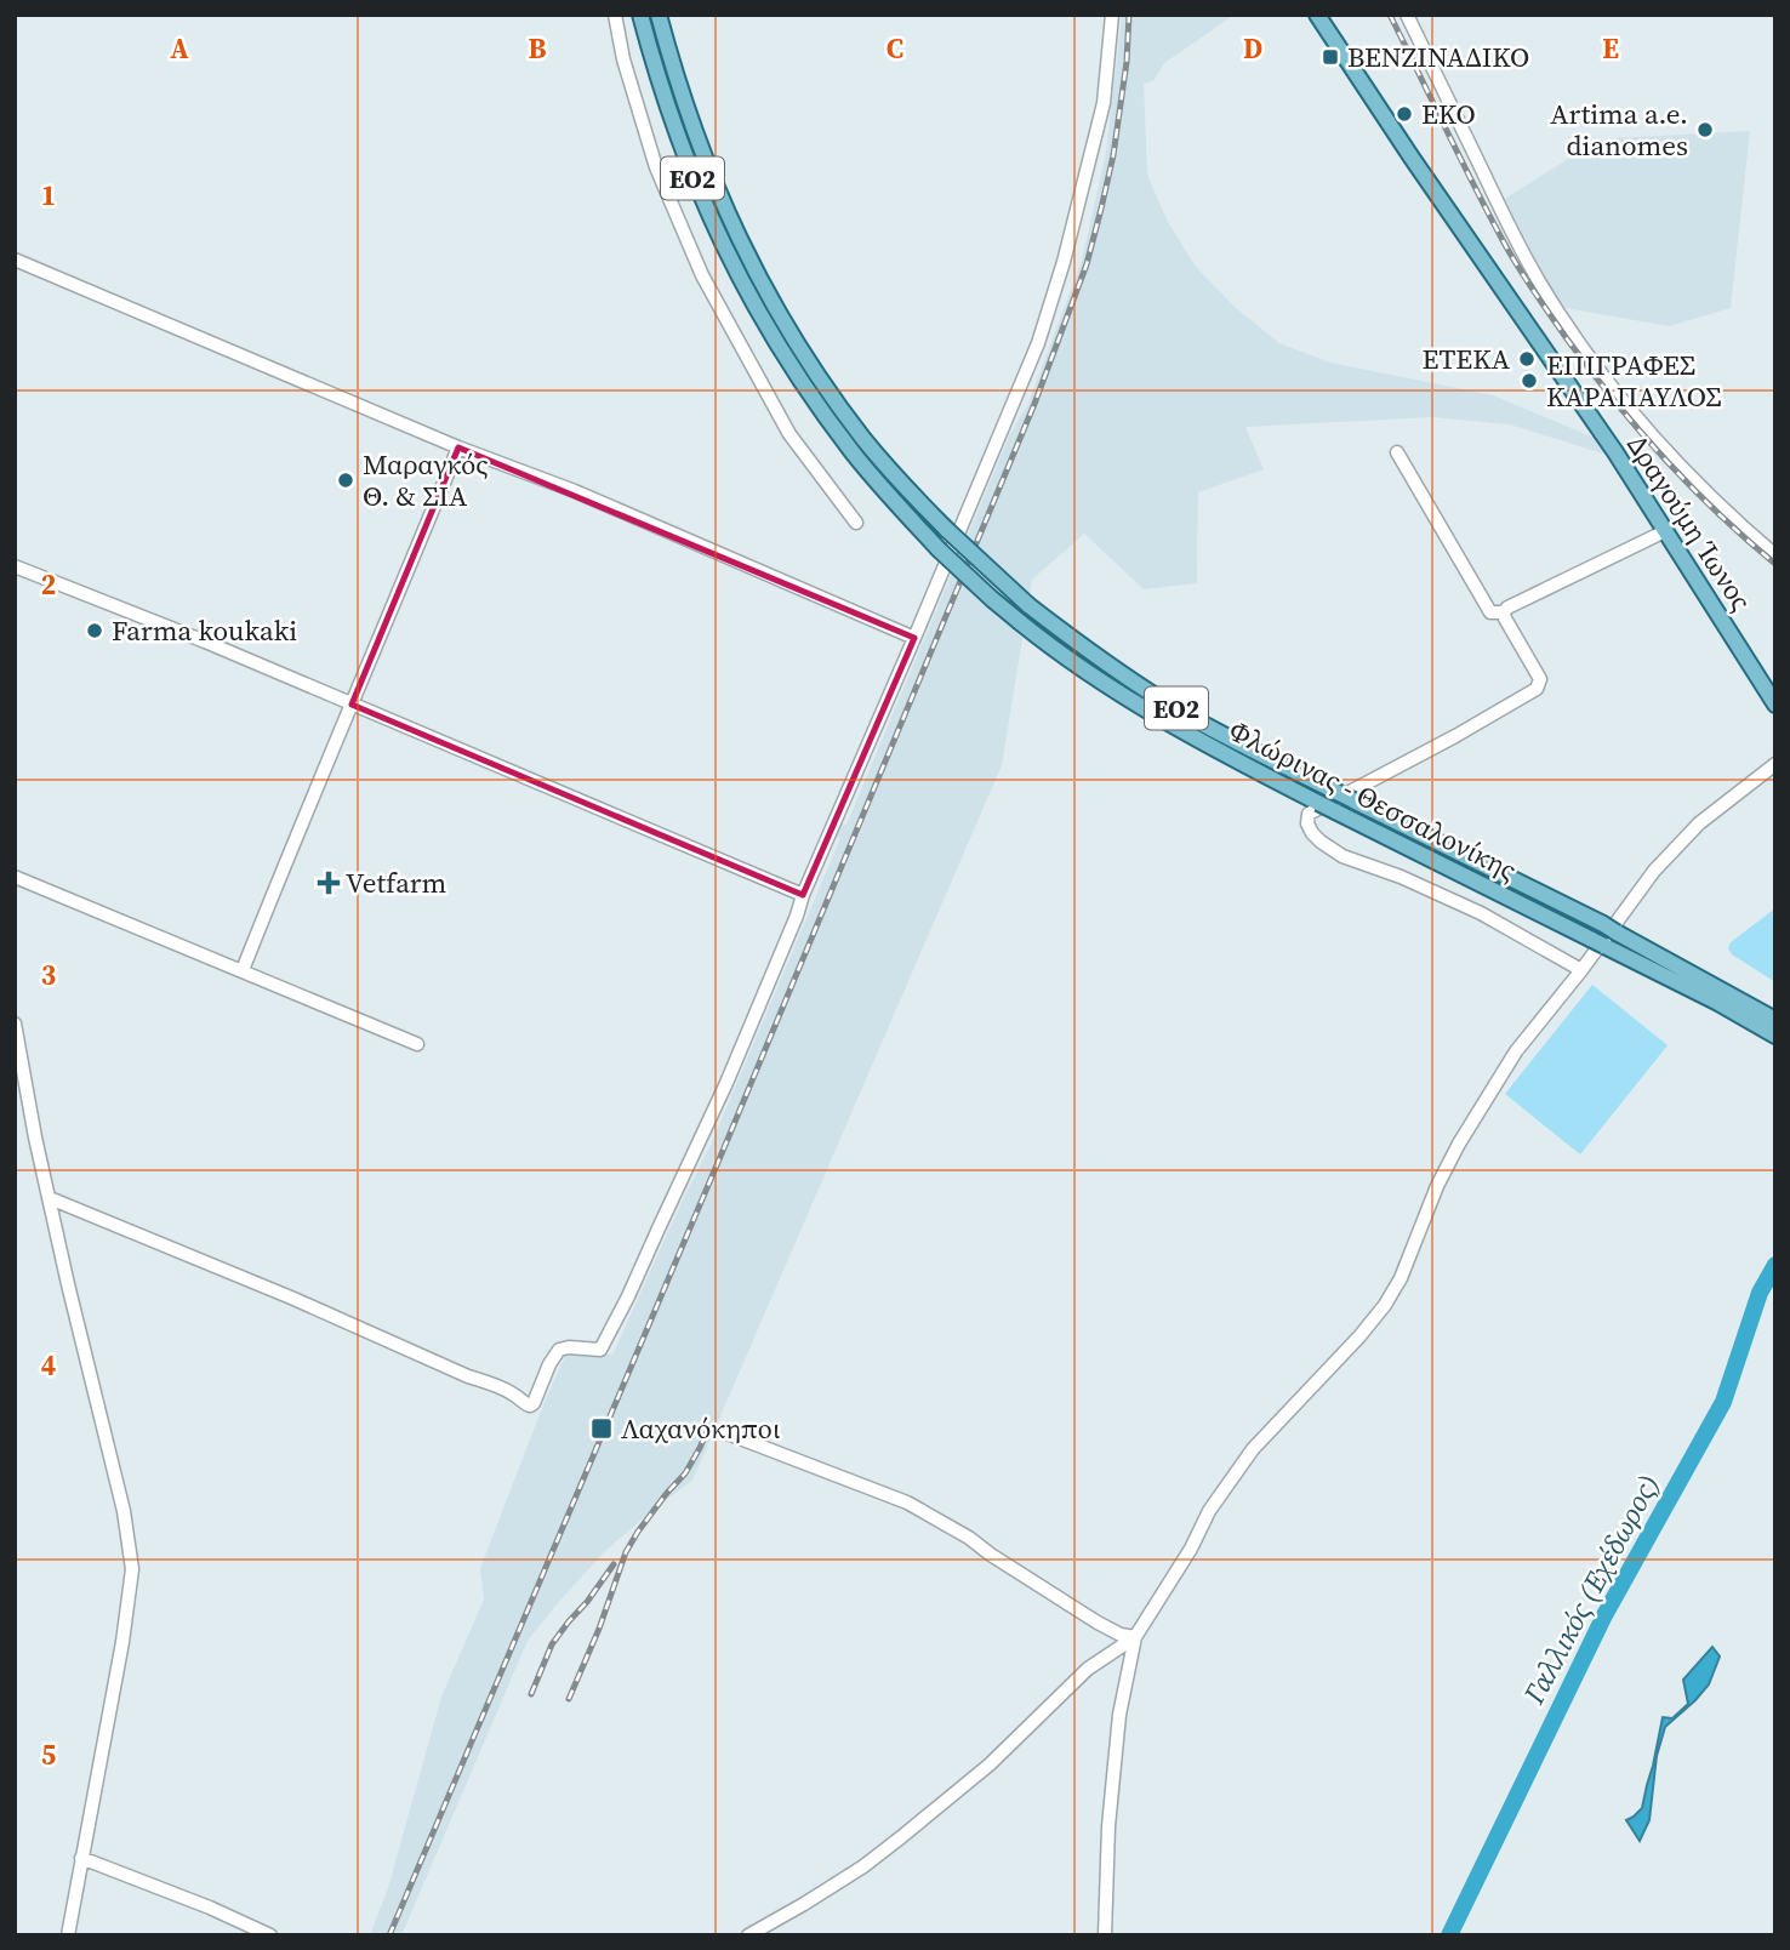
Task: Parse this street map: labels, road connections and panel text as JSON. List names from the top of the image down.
{
  "streets": {
    "main road": ["ΕΟ2", "Δραγούμη Ίωνος", "Φλώρινας - Θεσσαλονίκης"]
  },
  "water": ["Γαλλικός (Εχέδωρος)"],
  "places": {
    "transit": ["ΒΕΝΖΙΝΑΔΙΚΟ", "Λαχανόκηποι"],
    "other": [
      "EKO",
      "Artima a.e. dianomes",
      "ΕΤΕΚΑ",
      "ΕΠΙΓΡΑΦΕΣ ΚΑΡΑΠΑΥΛΟΣ",
      "Μαραγκός Θ. & ΣΙΑ",
      "Farma koukaki"
    ],
    "health": ["Vetfarm"]
  },
  "grid": {
    "columns": [
      "A",
      "B",
      "C",
      "D",
      "E"
    ],
    "rows": [
      "1",
      "2",
      "3",
      "4",
      "5"
    ]
  }
}
